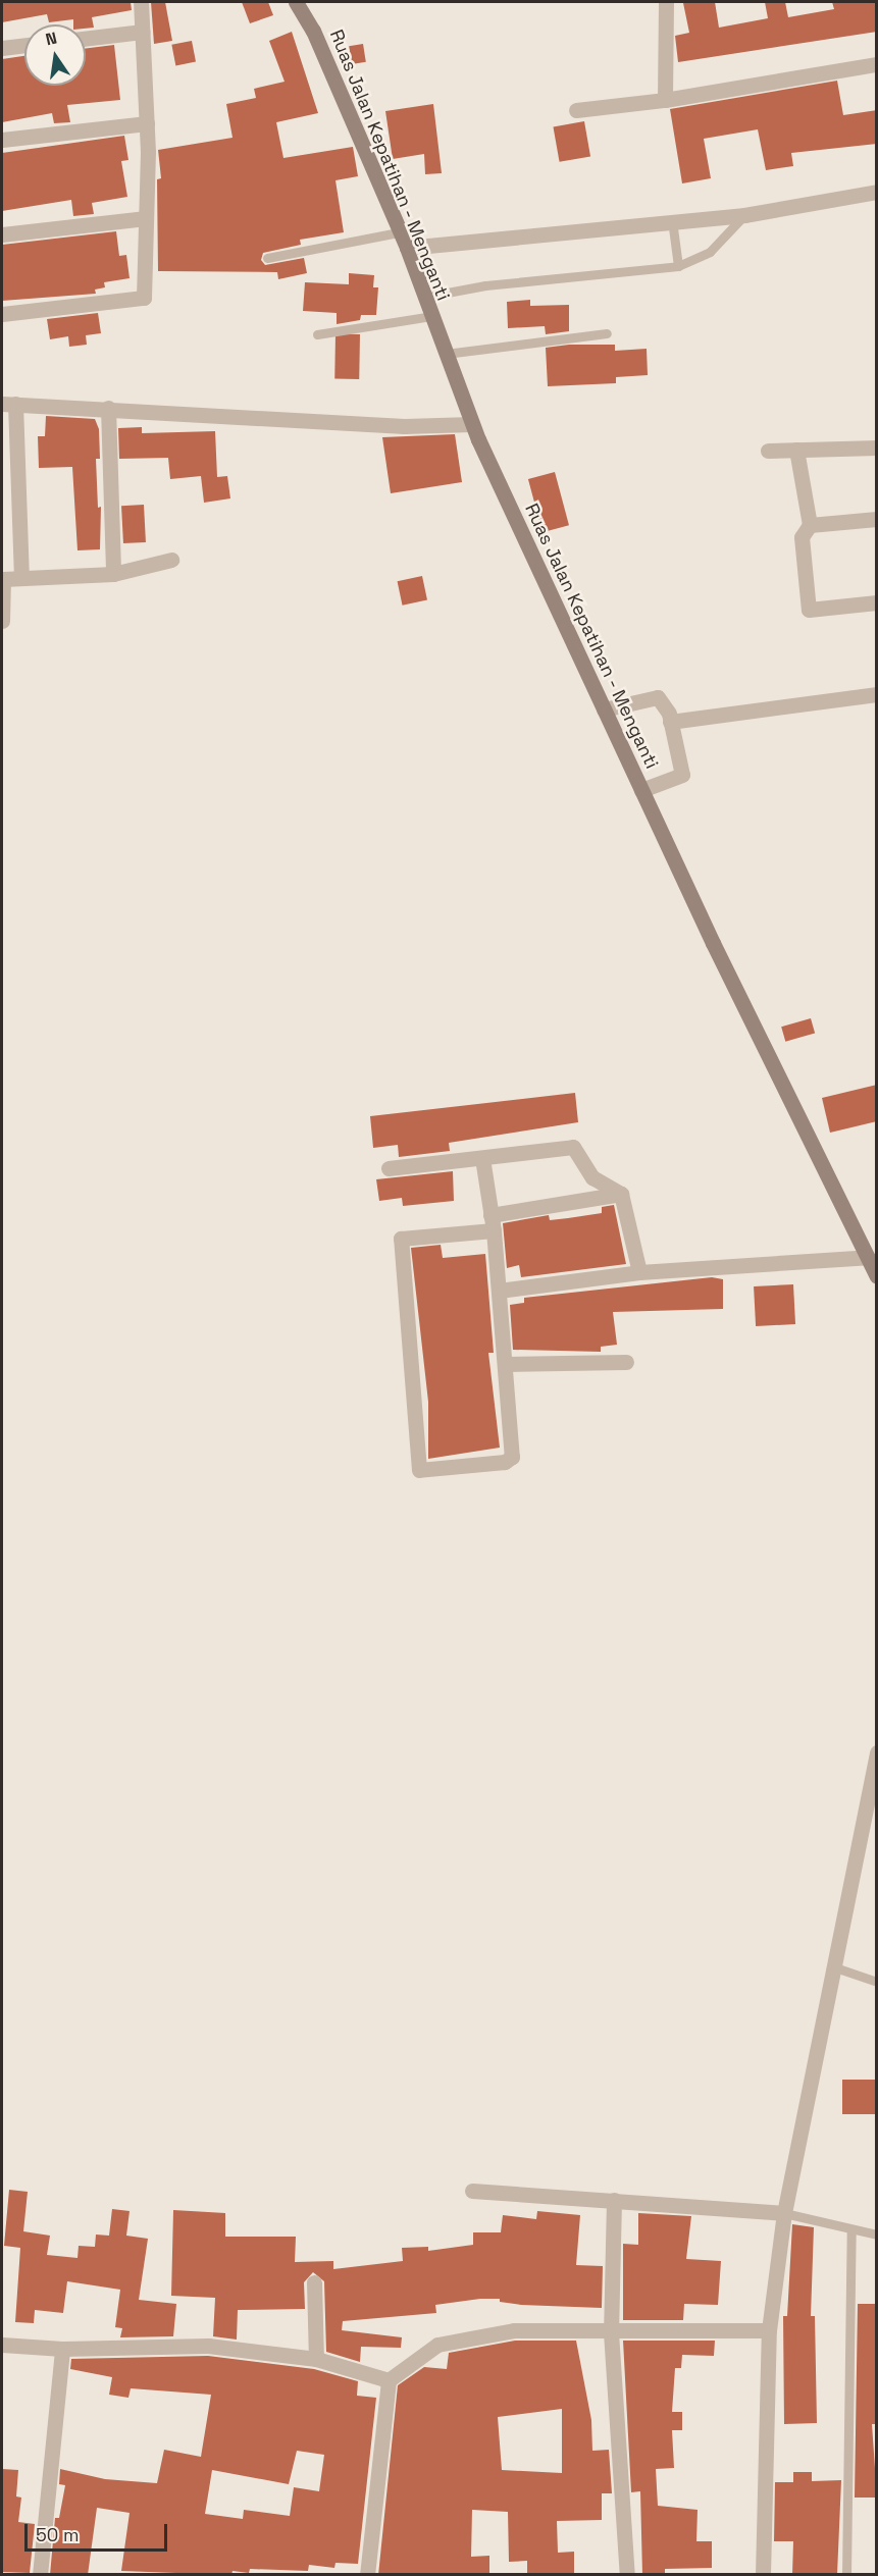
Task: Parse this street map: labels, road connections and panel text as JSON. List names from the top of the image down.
{
  "streets": {
    "main road": ["Ruas Jalan Kepatihan - Menganti"]
  },
  "scale_bar": "50 m",
  "north": "top"
}
